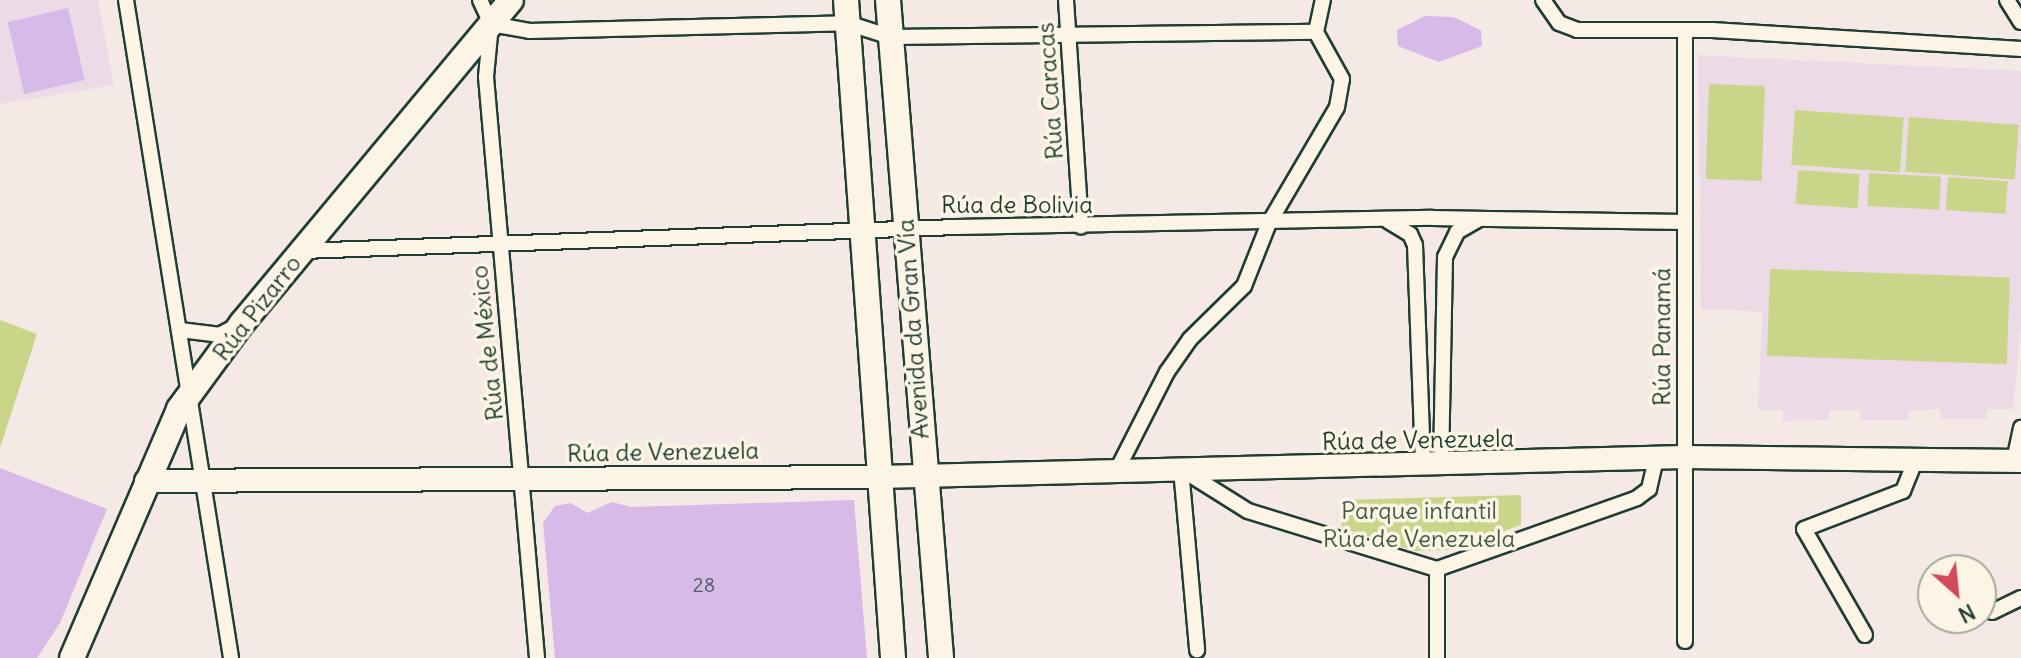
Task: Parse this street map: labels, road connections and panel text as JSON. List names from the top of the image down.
{
  "streets": {
    "main road": ["Rúa Pizarro", "Avenida da Gran Vía", "Rúa de Venezuela"],
    "street": [
      "Rúa Caracas",
      "Rúa de Bolivia",
      "Rúa Panamá",
      "Rúa de México"
    ]
  },
  "crossings": [
    ["Rúa Caracas", "Rúa de Bolivia"],
    ["Rúa de Bolivia", "Rúa Pizarro"],
    ["Rúa de Bolivia", "Avenida da Gran Vía"],
    ["Rúa de Bolivia", "Rúa Panamá"],
    ["Rúa de Bolivia", "Rúa de México"],
    ["Rúa Pizarro", "Rúa de México"],
    ["Rúa Pizarro", "Rúa de Venezuela"],
    ["Avenida da Gran Vía", "Rúa de Venezuela"],
    ["Rúa Panamá", "Rúa de Venezuela"],
    ["Rúa de México", "Rúa de Venezuela"]
  ],
  "parks": ["Parque infantil Rúa de Venezuela"],
  "house_numbers": ["28"],
  "north": "bottom right"
}
